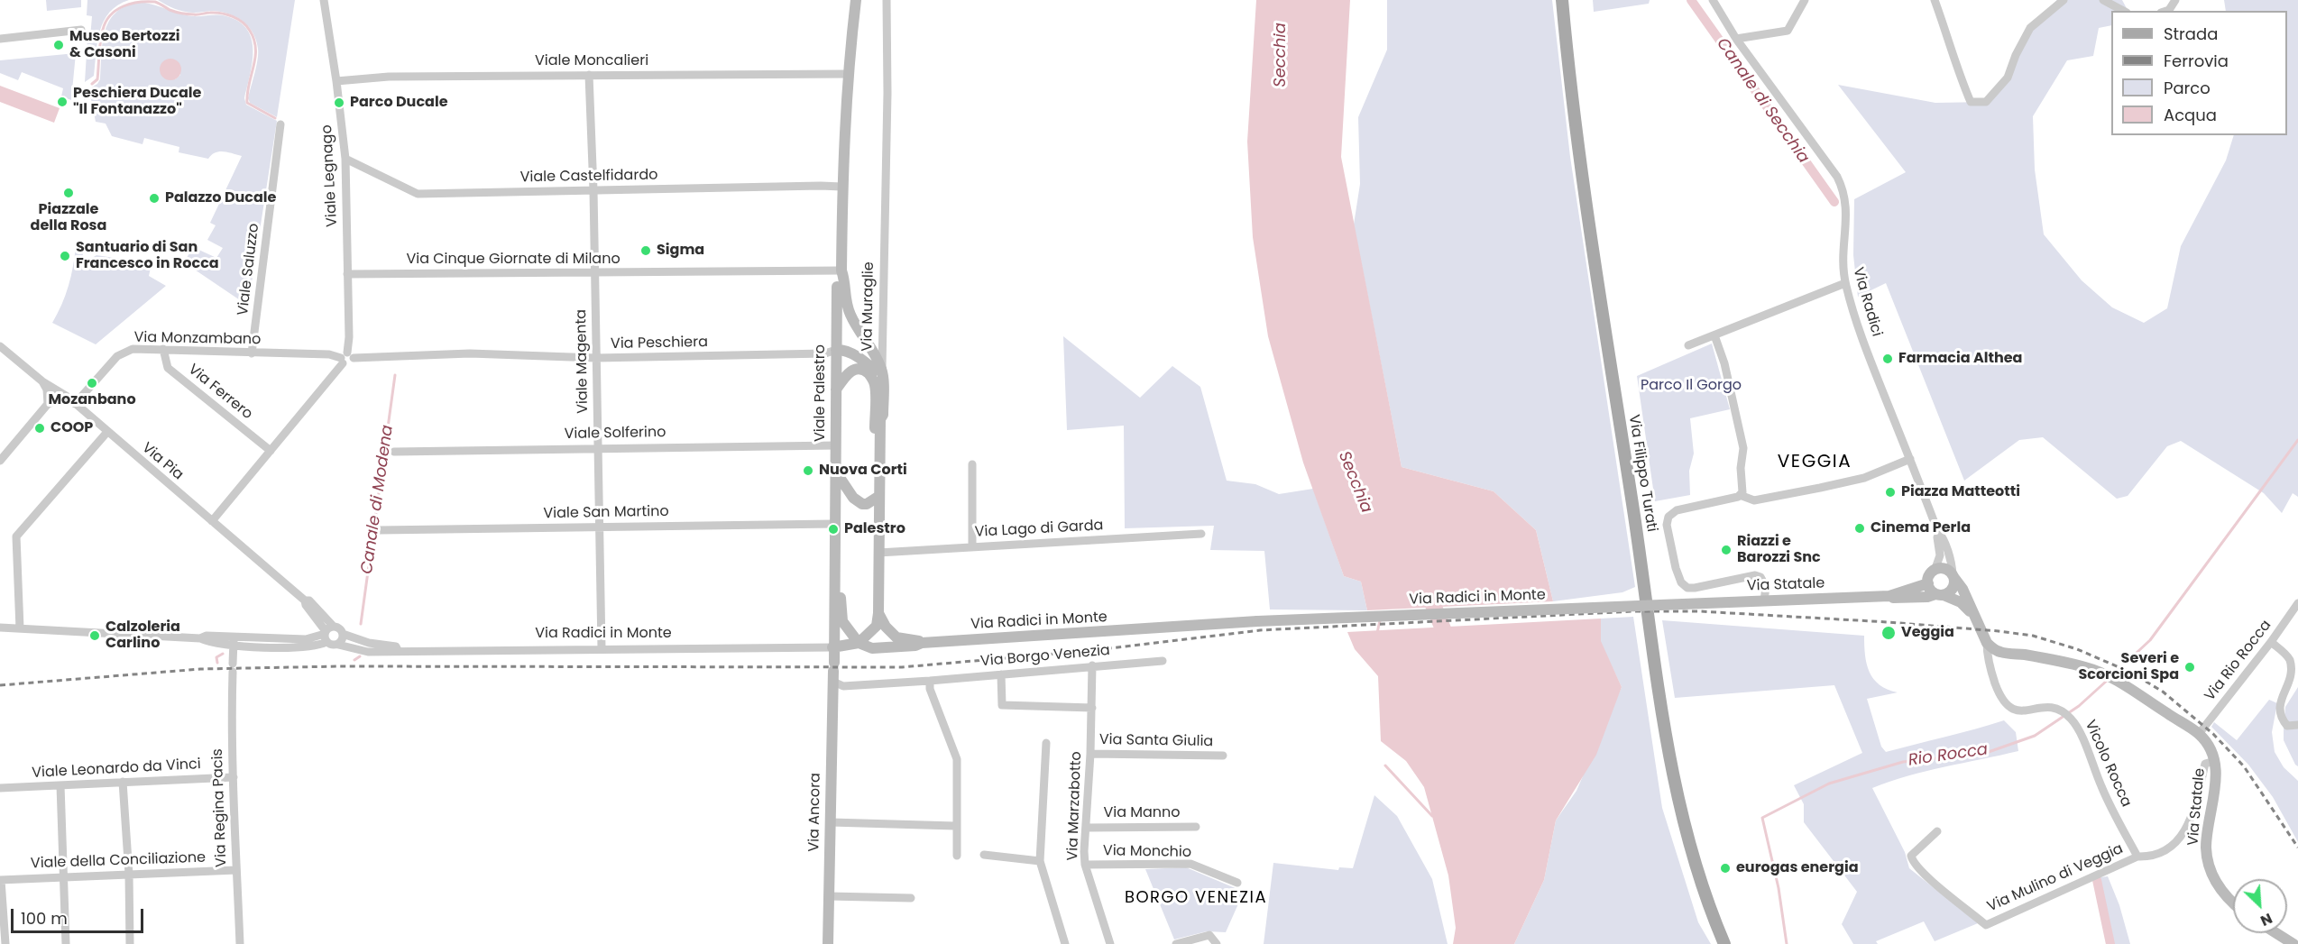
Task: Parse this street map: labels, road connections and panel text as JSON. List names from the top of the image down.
{
  "streets": {
    "main road": ["Via Filippo Turati"],
    "street": [
      "Viale Moncalieri",
      "Viale Legnago",
      "Viale Castelfidardo",
      "Via Cinque Giornate di Milano",
      "Viale Saluzzo",
      "Via Radici",
      "Via Muraglie",
      "Via Monzambano",
      "Via Peschiera",
      "Viale Magenta",
      "Via Ferrero",
      "Viale Palestro",
      "Viale Solferino",
      "Via Pia",
      "Viale San Martino",
      "Via Lago di Garda",
      "Via Statale",
      "Via Radici in Monte",
      "Via Borgo Venezia",
      "Via Rio Rocca",
      "Via Santa Giulia",
      "Vicolo Rocca",
      "Viale Leonardo da Vinci",
      "Via Marzabotto",
      "Via Regina Pacis",
      "Via Ancora",
      "Via Manno",
      "Via Monchio",
      "Viale della Conciliazione",
      "Via Mulino di Veggia"
    ]
  },
  "crossings": [
    ["Viale Moncalieri", "Viale Legnago"],
    ["Viale Moncalieri", "Viale Magenta"],
    ["Viale Moncalieri", "Viale Palestro"],
    ["Viale Legnago", "Viale Castelfidardo"],
    ["Viale Legnago", "Via Cinque Giornate di Milano"],
    ["Viale Legnago", "Via Monzambano"],
    ["Viale Legnago", "Via Peschiera"],
    ["Viale Castelfidardo", "Viale Magenta"],
    ["Viale Castelfidardo", "Viale Palestro"],
    ["Via Cinque Giornate di Milano", "Viale Magenta"],
    ["Via Cinque Giornate di Milano", "Viale Palestro"],
    ["Viale Saluzzo", "Via Monzambano"],
    ["Via Muraglie", "Viale Palestro"],
    ["Via Muraglie", "Via Lago di Garda"],
    ["Via Monzambano", "Via Peschiera"],
    ["Via Monzambano", "Via Ferrero"],
    ["Via Monzambano", "Via Pia"],
    ["Via Peschiera", "Viale Magenta"],
    ["Via Peschiera", "Viale Palestro"],
    ["Viale Magenta", "Viale Solferino"],
    ["Viale Magenta", "Viale San Martino"],
    ["Viale Magenta", "Via Radici in Monte"],
    ["Viale Palestro", "Viale Solferino"],
    ["Viale Palestro", "Viale San Martino"],
    ["Viale Palestro", "Via Radici in Monte"],
    ["Viale Palestro", "Via Ancora"],
    ["Via Pia", "Via Radici in Monte"],
    ["Via Statale", "Via Radici in Monte"],
    ["Via Statale", "Via Rio Rocca"],
    ["Via Statale", "Vicolo Rocca"],
    ["Via Statale", "Via Mulino di Veggia"],
    ["Via Radici in Monte", "Via Regina Pacis"],
    ["Via Radici in Monte", "Via Ancora"],
    ["Via Borgo Venezia", "Via Marzabotto"],
    ["Via Borgo Venezia", "Via Ancora"],
    ["Via Santa Giulia", "Via Marzabotto"],
    ["Vicolo Rocca", "Via Mulino di Veggia"],
    ["Viale Leonardo da Vinci", "Via Regina Pacis"],
    ["Via Marzabotto", "Via Manno"],
    ["Via Marzabotto", "Via Monchio"],
    ["Via Regina Pacis", "Viale della Conciliazione"]
  ],
  "districts": ["VEGGIA", "BORGO VENEZIA"],
  "water": [
    "Secchia",
    "Canale di Secchia",
    "Canale di Modena",
    "Rio Rocca"
  ],
  "parks": ["Parco Il Gorgo"],
  "places": [
    "Museo Bertozzi & Casoni",
    "Peschiera Ducale \"Il Fontanazzo\"",
    "Parco Ducale",
    "Piazzale della Rosa",
    "Palazzo Ducale",
    "Sigma",
    "Santuario di San Francesco in Rocca",
    "Farmacia Althea",
    "Mozanbano",
    "COOP",
    "Nuova Corti",
    "Piazza Matteotti",
    "Cinema Perla",
    "Palestro",
    "Riazzi e Barozzi Snc",
    "Veggia",
    "Calzoleria Carlino",
    "Severi e Scorcioni Spa",
    "eurogas energia"
  ],
  "legend": [
    "Strada",
    "Ferrovia",
    "Parco",
    "Acqua"
  ],
  "scale_bar": "100 m",
  "north": "bottom right"
}
